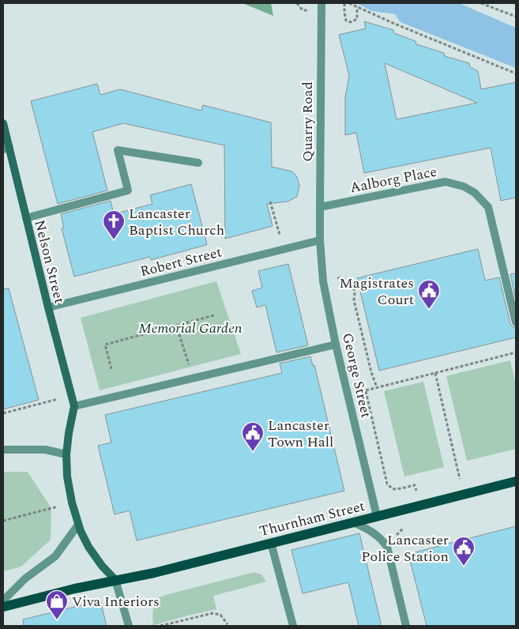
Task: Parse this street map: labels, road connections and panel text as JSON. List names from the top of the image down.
{
  "streets": {
    "main road": ["Thurnham Street"],
    "street": [
      "Quarry Road",
      "Aalborg Place",
      "Nelson Street",
      "Robert Street",
      "George Street"
    ]
  },
  "crossings": [
    ["Quarry Road", "Aalborg Place"],
    ["Quarry Road", "Robert Street"],
    ["Quarry Road", "George Street"],
    ["Nelson Street", "Robert Street"],
    ["Robert Street", "George Street"],
    ["George Street", "Thurnham Street"]
  ],
  "parks": ["Memorial Garden"],
  "places": {
    "church": ["Lancaster Baptist Church"],
    "public building": ["Magistrates Court", "Lancaster Town Hall", "Lancaster Police Station"],
    "shop": ["Viva Interiors"]
  }
}
